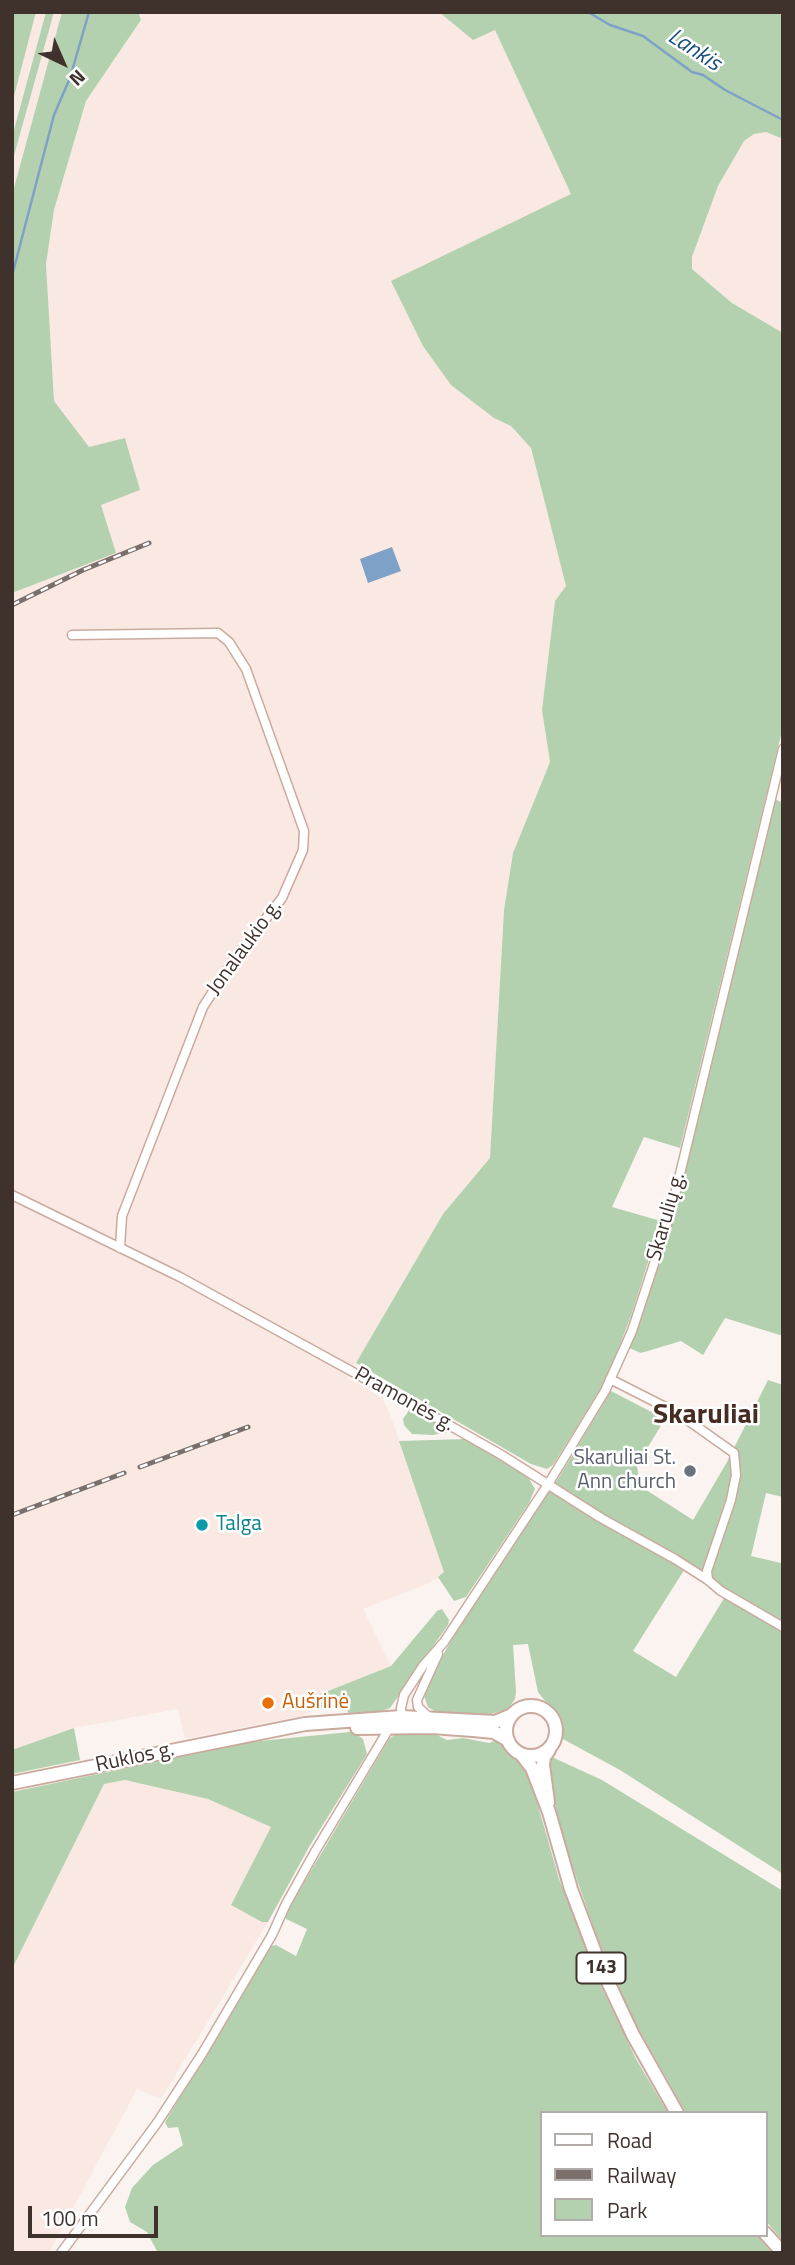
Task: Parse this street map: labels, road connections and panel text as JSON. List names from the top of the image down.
{
  "streets": {
    "main road": ["Ruklos g.", "143"],
    "street": ["Jonalaukio g.", "Skarulių g.", "Pramonės g."]
  },
  "crossings": [
    ["Jonalaukio g.", "Pramonės g."],
    ["Skarulių g.", "Pramonės g."],
    ["Skarulių g.", "143"],
    ["Ruklos g.", "143"]
  ],
  "districts": ["Skaruliai"],
  "water": ["Lankis"],
  "places": ["Skaruliai St. Ann church", "Talga", "Aušrinė"],
  "legend": ["Road", "Railway", "Park"],
  "scale_bar": "100 m",
  "north": "bottom right"
}
